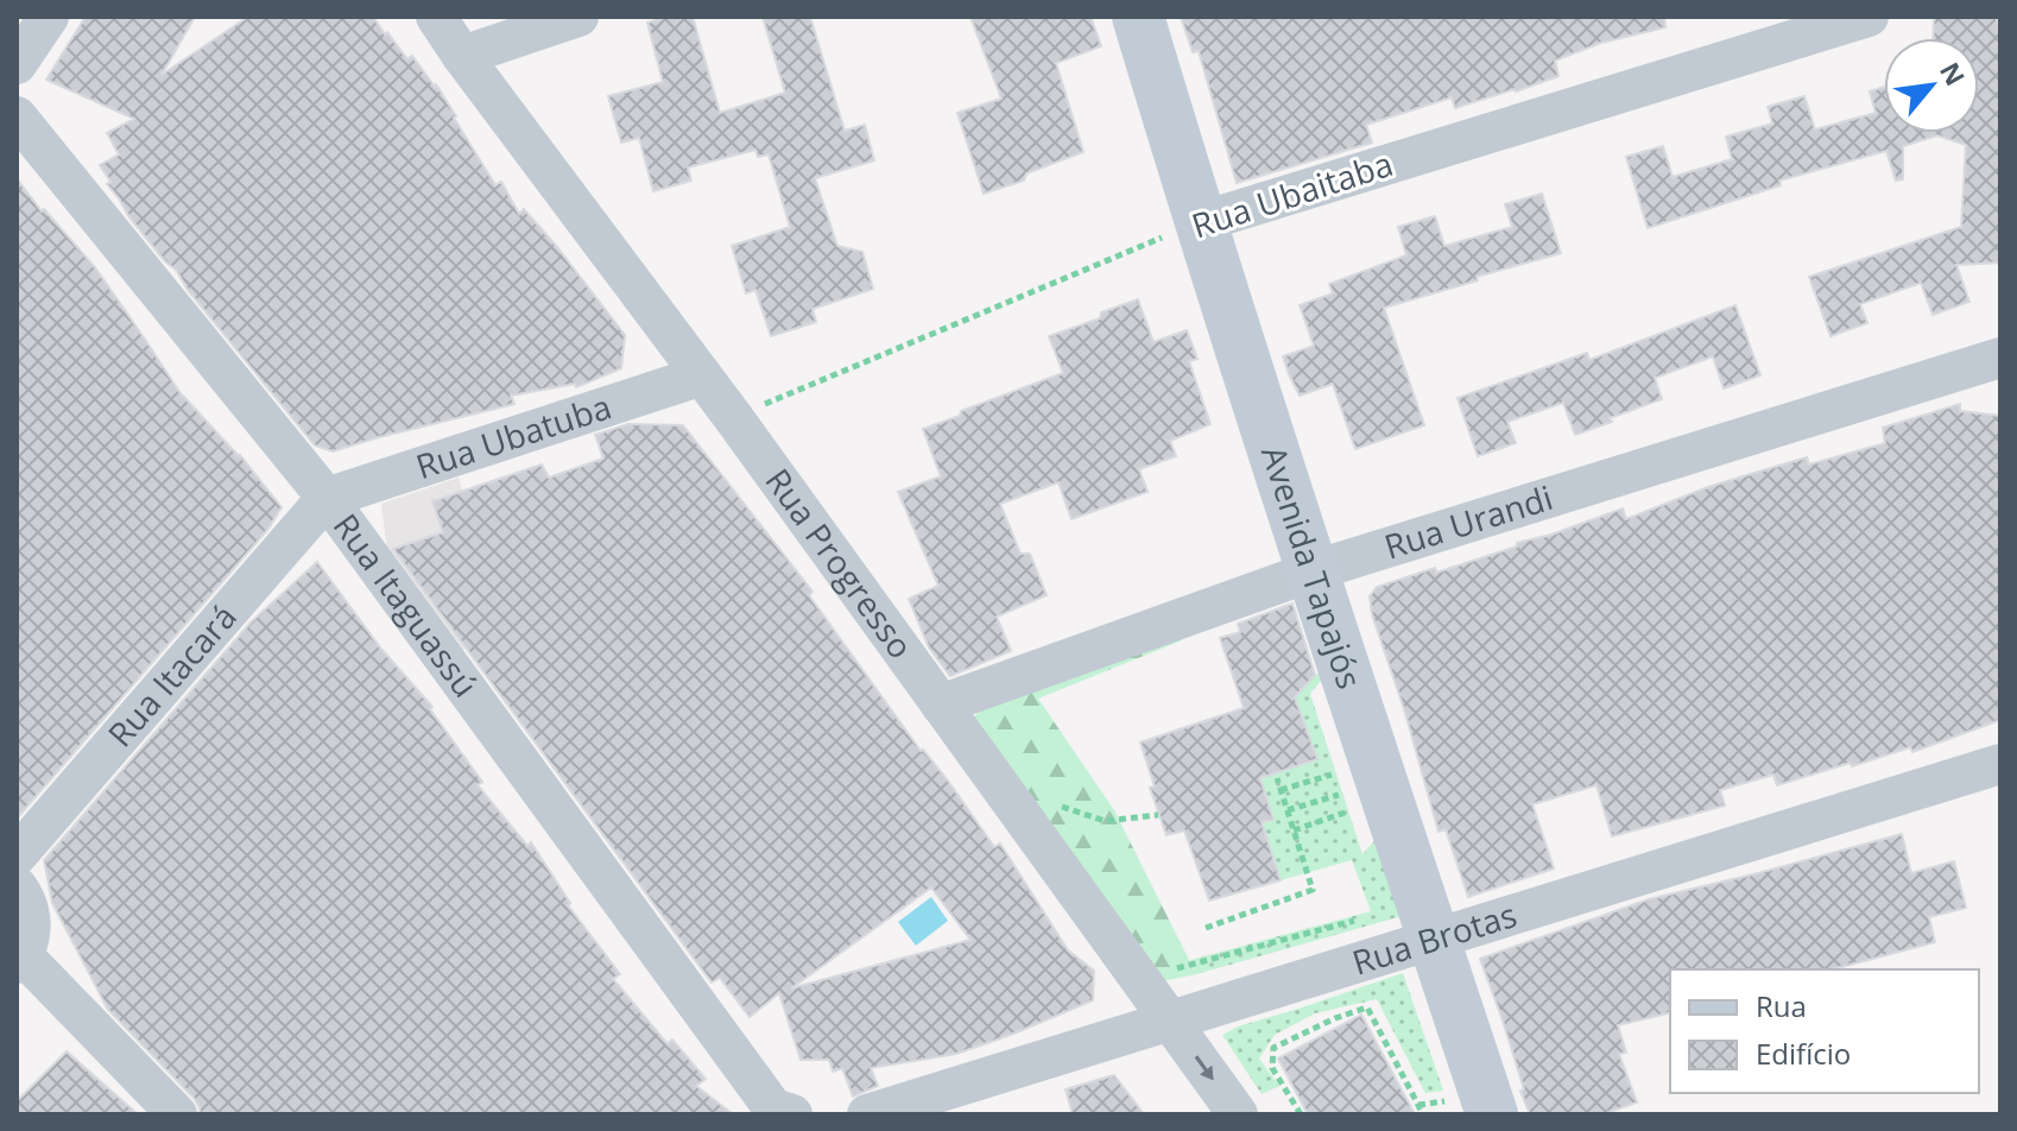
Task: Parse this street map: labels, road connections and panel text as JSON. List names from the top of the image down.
{
  "streets": {
    "main road": ["Avenida Tapajós"],
    "street": [
      "Rua Ubaitaba",
      "Rua Ubatuba",
      "Rua Urandi",
      "Rua Progresso",
      "Rua Itaguassú",
      "Rua Itacará",
      "Rua Brotas"
    ]
  },
  "crossings": [
    ["Rua Ubaitaba", "Rua Progresso"],
    ["Rua Ubaitaba", "Avenida Tapajós"],
    ["Rua Ubatuba", "Rua Progresso"],
    ["Rua Ubatuba", "Rua Itaguassú"],
    ["Rua Ubatuba", "Rua Itacará"],
    ["Rua Urandi", "Rua Progresso"],
    ["Rua Urandi", "Avenida Tapajós"],
    ["Rua Progresso", "Rua Brotas"],
    ["Avenida Tapajós", "Rua Brotas"],
    ["Rua Itaguassú", "Rua Itacará"]
  ],
  "legend": ["Rua", "Edifício"],
  "north": "top right"
}
